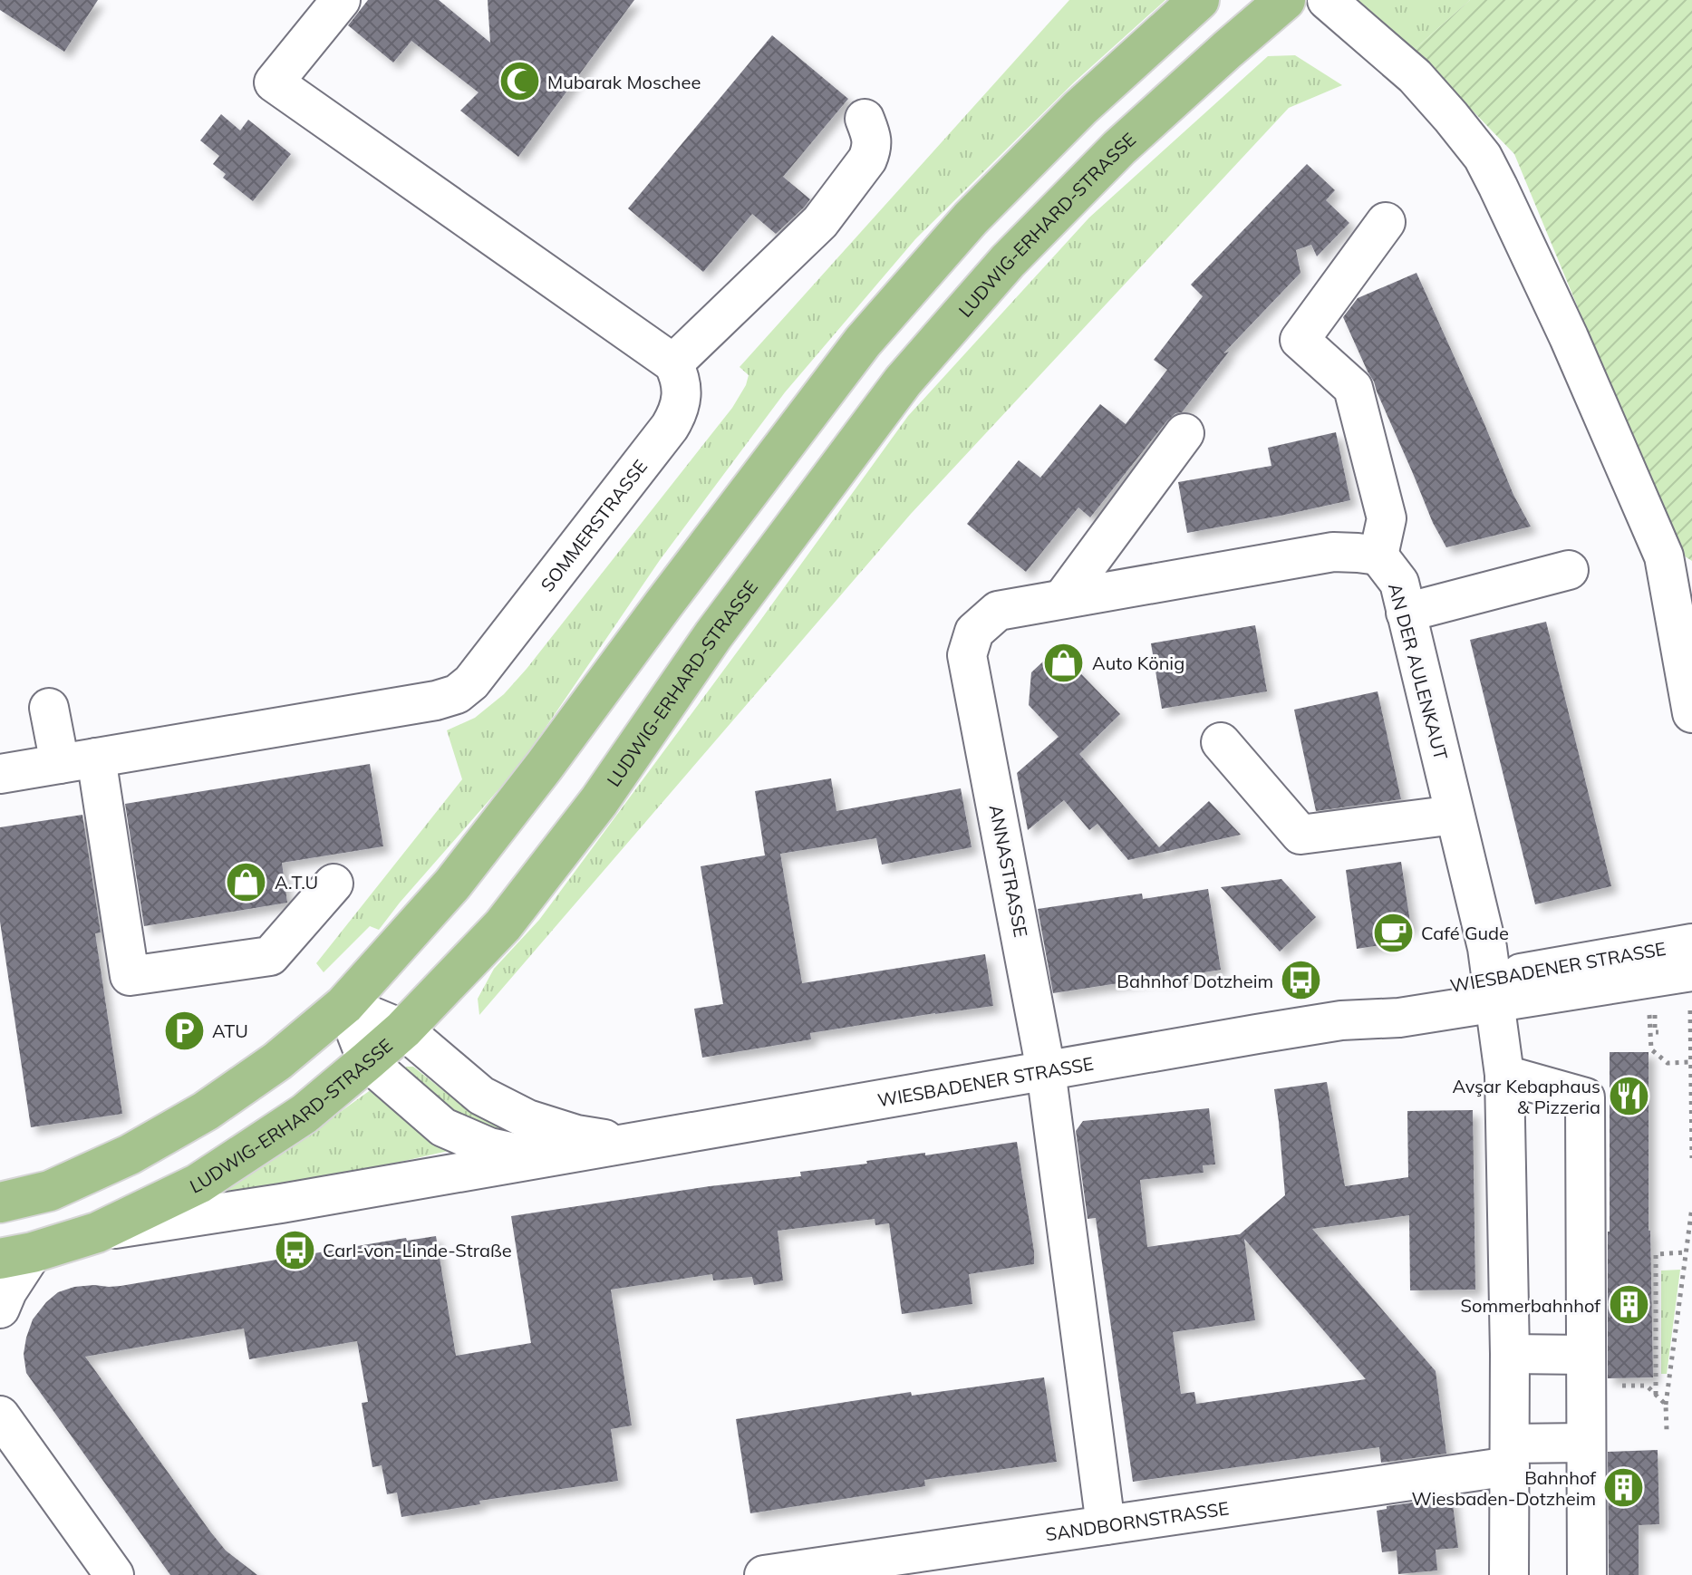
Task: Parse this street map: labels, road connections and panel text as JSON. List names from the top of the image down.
{
  "streets": {
    "main road": ["LUDWIG-ERHARD-STRASSE"],
    "street": [
      "SOMMERSTRASSE",
      "AN DER AULENKAUT",
      "ANNASTRASSE",
      "WIESBADENER STRASSE",
      "SANDBORNSTRASSE"
    ]
  },
  "crossings": [
    ["LUDWIG-ERHARD-STRASSE", "WIESBADENER STRASSE"],
    ["AN DER AULENKAUT", "ANNASTRASSE"],
    ["AN DER AULENKAUT", "WIESBADENER STRASSE"],
    ["AN DER AULENKAUT", "SANDBORNSTRASSE"],
    ["ANNASTRASSE", "WIESBADENER STRASSE"],
    ["ANNASTRASSE", "SANDBORNSTRASSE"]
  ],
  "places": {
    "mosque": ["Mubarak Moschee"],
    "shop": ["Auto König", "A.T.U"],
    "cafe": ["Café Gude"],
    "bus stop": ["Bahnhof Dotzheim", "Carl-von-Linde-Straße"],
    "parking": ["ATU"],
    "restaurant": ["Avşar Kebaphaus & Pizzeria"],
    "building": ["Sommerbahnhof", "Bahnhof Wiesbaden-Dotzheim"]
  }
}
